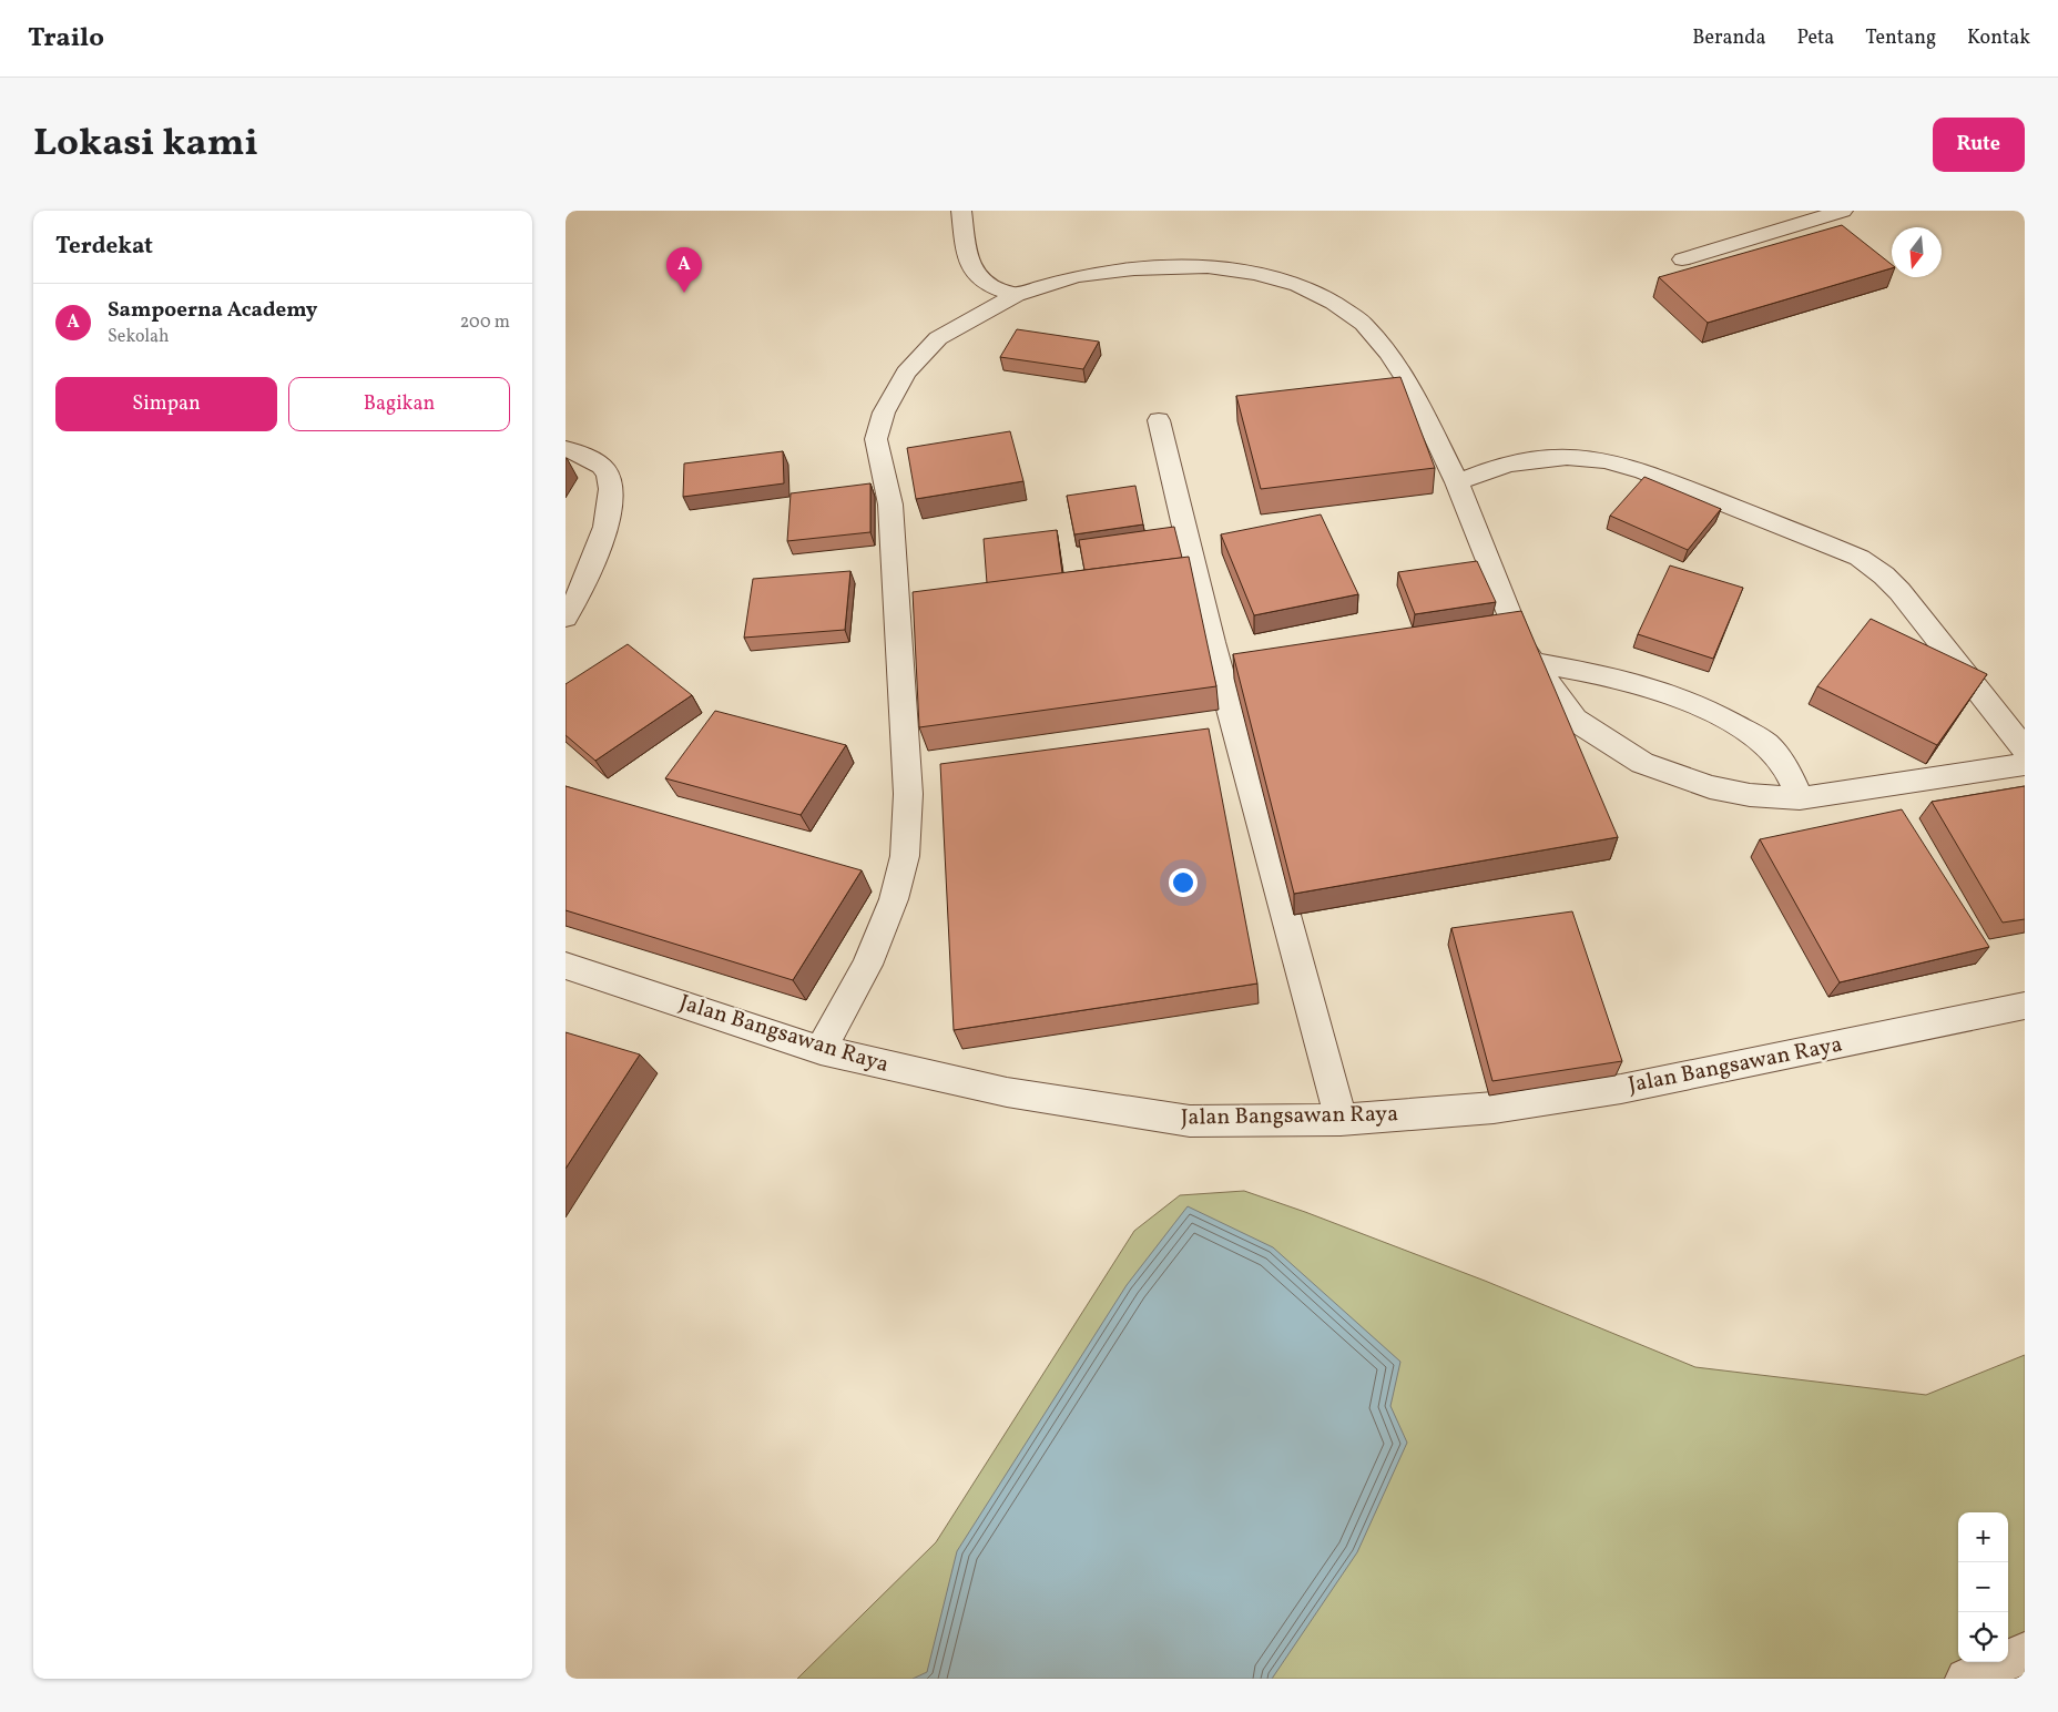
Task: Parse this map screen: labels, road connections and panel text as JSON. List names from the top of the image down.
{
  "streets": {
    "street": ["Jalan Bangsawan Raya"]
  },
  "north": "bottom",
  "page": {
    "header": "Trailo",
    "nav": [
      "Beranda",
      "Peta",
      "Tentang",
      "Kontak"
    ],
    "title": "Lokasi kami",
    "buttons": [
      "Rute",
      ["Simpan", "Bagikan"]
    ],
    "heading": "Terdekat",
    "pins": "A",
    "list": [
      {
        "mark": "A",
        "name": "Sampoerna Academy",
        "note": "Sekolah",
        "value": "200 m"
      }
    ],
    "map_buttons": ["+", "−"]
  }
}
